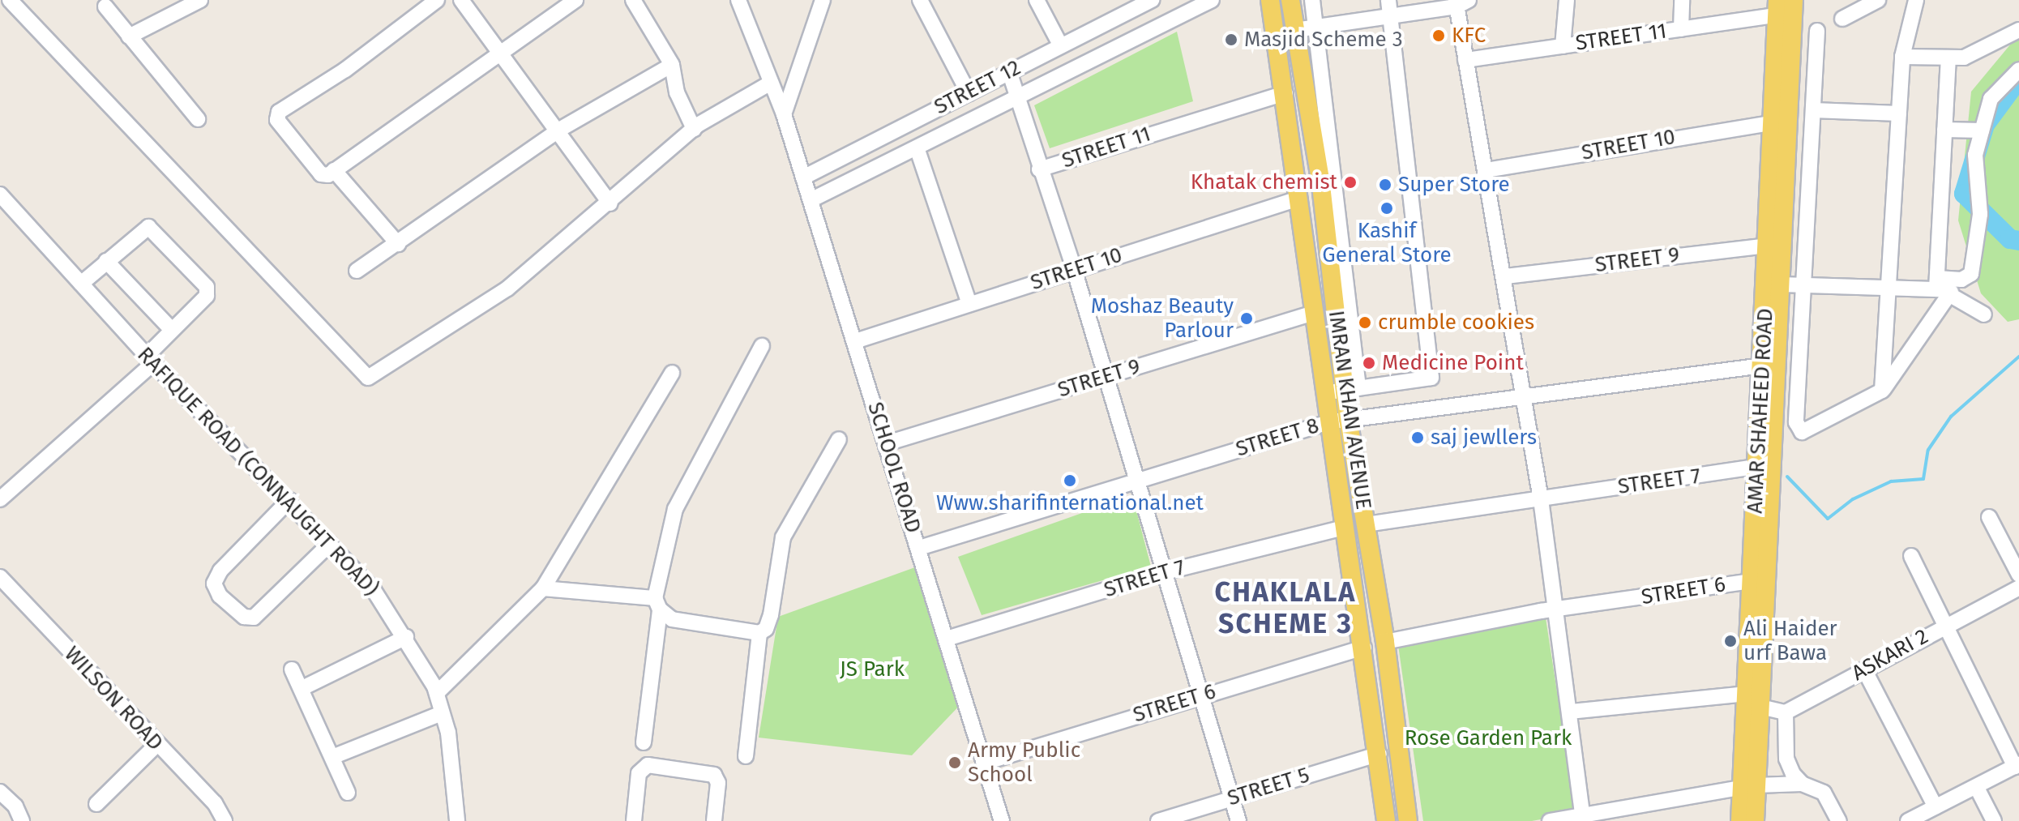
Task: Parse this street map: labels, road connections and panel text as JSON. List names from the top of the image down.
{
  "streets": {
    "main road": ["IMRAN KHAN AVENUE", "AMAR SHAHEED ROAD"],
    "street": [
      "STREET 11",
      "STREET 12",
      "STREET 10",
      "STREET 9",
      "STREET 8",
      "SCHOOL ROAD",
      "RAFIQUE ROAD (CONNAUGHT ROAD)",
      "STREET 7",
      "STREET 6",
      "ASKARI 2",
      "WILSON ROAD",
      "STREET 5"
    ]
  },
  "crossings": [
    ["STREET 11", "IMRAN KHAN AVENUE"],
    ["STREET 11", "AMAR SHAHEED ROAD"],
    ["STREET 12", "SCHOOL ROAD"],
    ["STREET 10", "IMRAN KHAN AVENUE"],
    ["STREET 10", "AMAR SHAHEED ROAD"],
    ["STREET 10", "SCHOOL ROAD"],
    ["STREET 9", "IMRAN KHAN AVENUE"],
    ["STREET 9", "AMAR SHAHEED ROAD"],
    ["STREET 9", "SCHOOL ROAD"],
    ["IMRAN KHAN AVENUE", "STREET 8"],
    ["IMRAN KHAN AVENUE", "STREET 7"],
    ["IMRAN KHAN AVENUE", "STREET 6"],
    ["IMRAN KHAN AVENUE", "STREET 5"],
    ["AMAR SHAHEED ROAD", "STREET 8"],
    ["AMAR SHAHEED ROAD", "STREET 7"],
    ["AMAR SHAHEED ROAD", "STREET 6"],
    ["STREET 8", "SCHOOL ROAD"],
    ["SCHOOL ROAD", "STREET 7"],
    ["SCHOOL ROAD", "STREET 6"]
  ],
  "districts": ["CHAKLALA SCHEME 3"],
  "parks": ["JS Park", "Rose Garden Park"],
  "places": [
    "KFC",
    "Masjid Scheme 3",
    "Khatak chemist",
    "Super Store",
    "Kashif General Store",
    "Moshaz Beauty Parlour",
    "crumble cookies",
    "Medicine Point",
    "saj jewllers",
    "Www.sharifinternational.net",
    "Ali Haider urf Bawa",
    "Army Public School"
  ]
}
